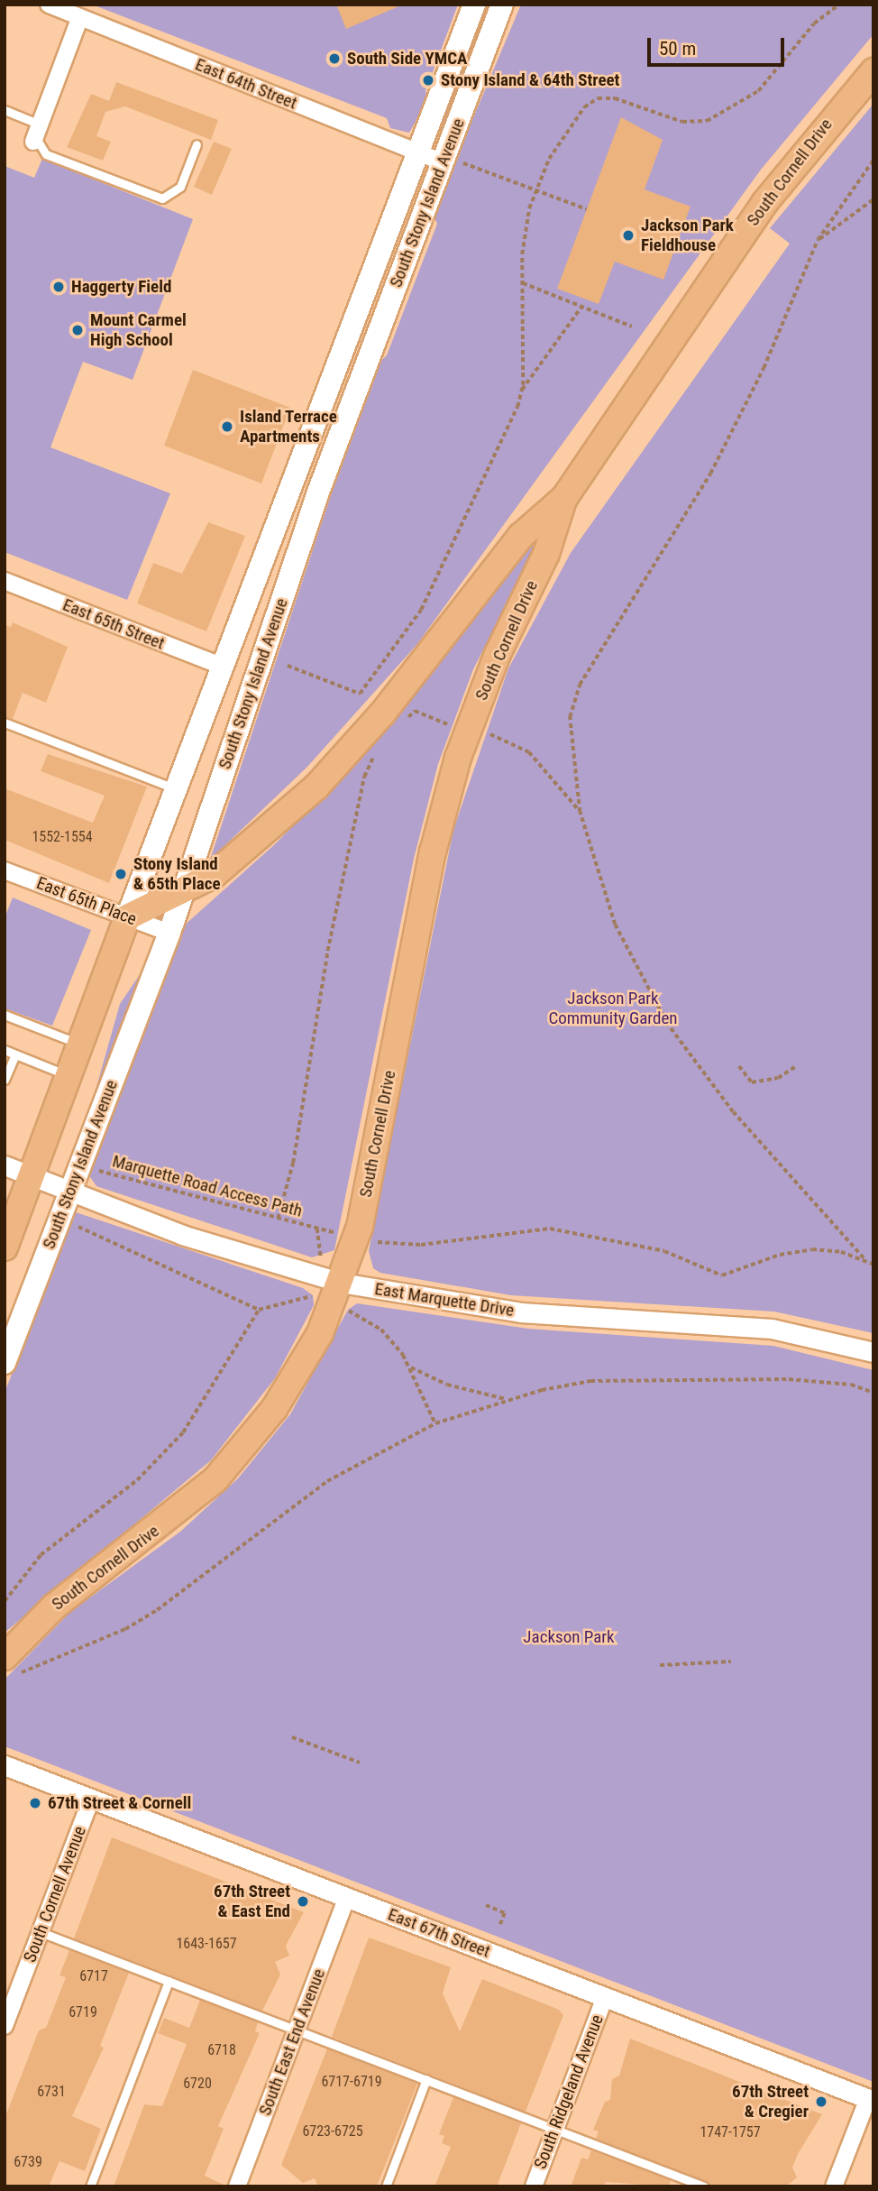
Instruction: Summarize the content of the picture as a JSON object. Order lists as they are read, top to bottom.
{
  "streets": {
    "highway": ["South Cornell Drive", "South Stony Island Avenue"],
    "street": [
      "East 64th Street",
      "East 65th Street",
      "East 65th Place",
      "East Marquette Drive",
      "South Cornell Avenue",
      "East 67th Street",
      "South East End Avenue",
      "South Ridgeland Avenue"
    ],
    "path": ["Marquette Road Access Path"]
  },
  "crossings": [
    ["East 64th Street", "South Stony Island Avenue"],
    ["South Cornell Drive", "South Stony Island Avenue"],
    ["South Cornell Drive", "East 65th Place"],
    ["South Cornell Drive", "East Marquette Drive"],
    ["South Stony Island Avenue", "East 65th Street"],
    ["South Stony Island Avenue", "East 65th Place"],
    ["South Stony Island Avenue", "East Marquette Drive"],
    ["South Cornell Avenue", "East 67th Street"],
    ["East 67th Street", "South East End Avenue"],
    ["East 67th Street", "South Ridgeland Avenue"]
  ],
  "parks": ["Jackson Park Community Garden", "Jackson Park"],
  "places": [
    "South Side YMCA",
    "Stony Island & 64th Street",
    "Jackson Park Fieldhouse",
    "Haggerty Field",
    "Mount Carmel High School",
    "Island Terrace Apartments",
    "Stony Island & 65th Place",
    "67th Street & Cornell",
    "67th Street & East End",
    "67th Street & Cregier"
  ],
  "house_numbers": [
    "1552-1554",
    "1643-1657",
    "6717",
    "6719",
    "6718",
    "6717-6719",
    "6720",
    "6731",
    "6723-6725",
    "1747-1757",
    "6739"
  ],
  "scale_bar": "50 m"
}
